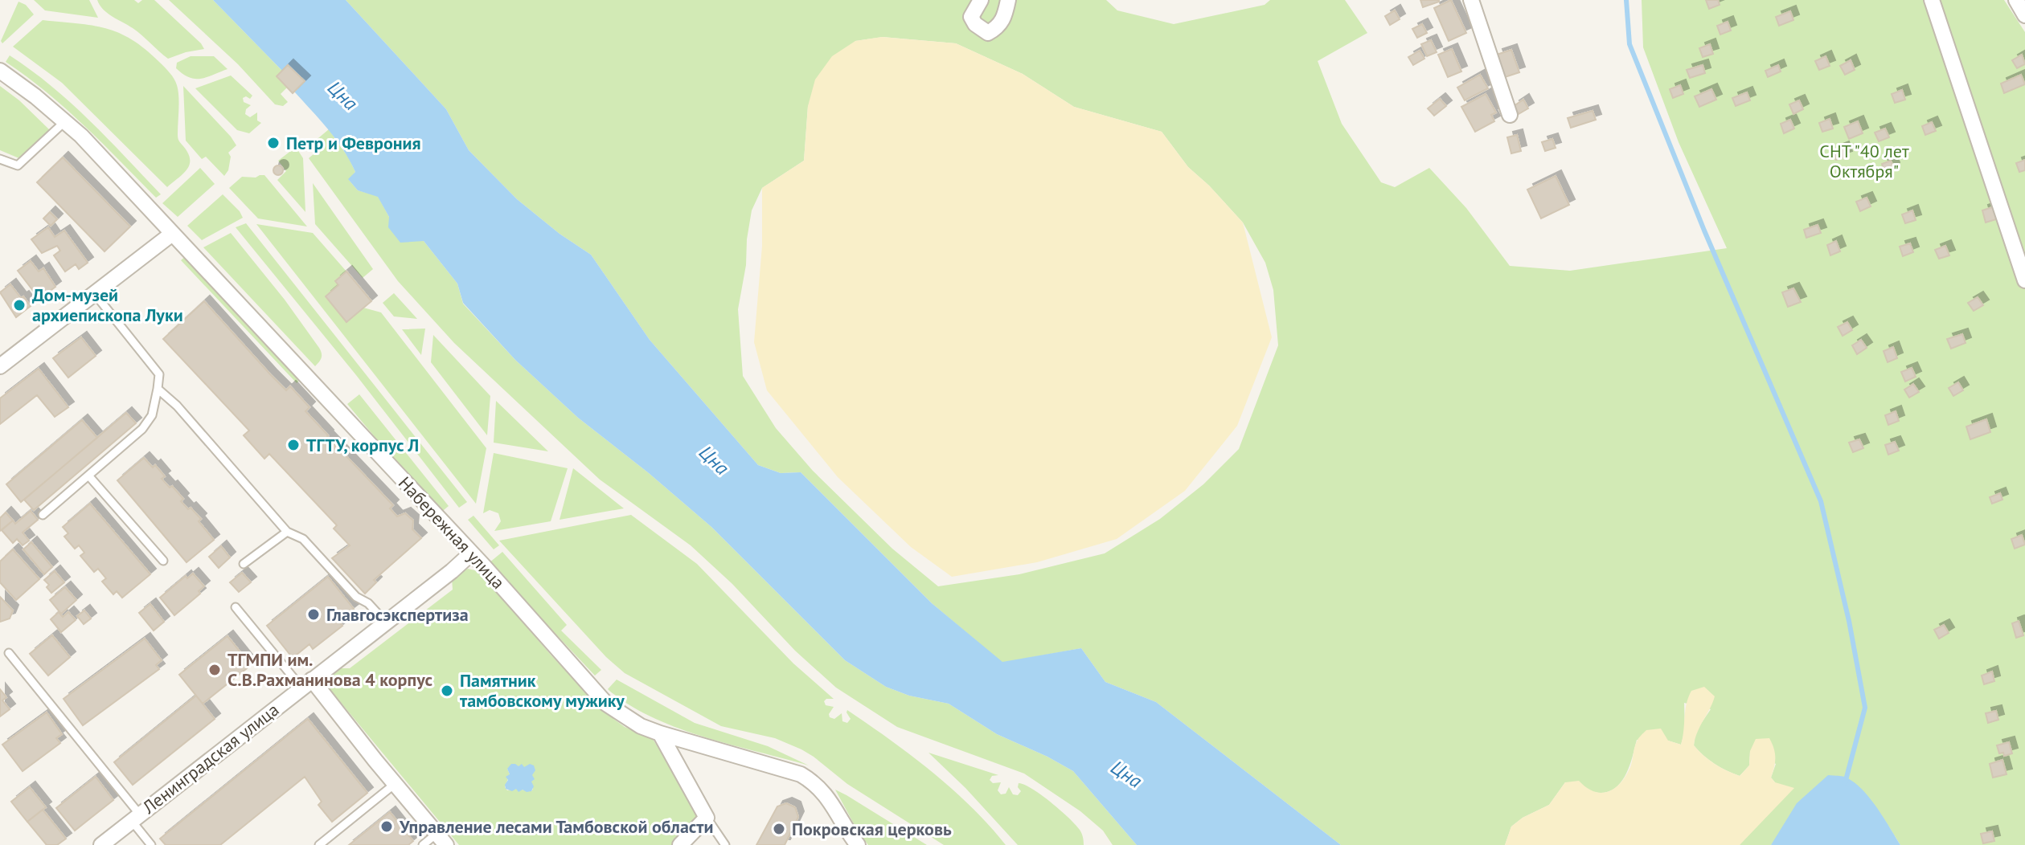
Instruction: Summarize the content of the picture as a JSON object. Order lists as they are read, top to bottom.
{
  "streets": {
    "street": ["Набережная улица", "Ленинградская улица"]
  },
  "crossings": [
    ["Набережная улица", "Ленинградская улица"]
  ],
  "water": ["Цна"],
  "parks": ["СНТ \"40 лет Октября\""],
  "places": [
    "Петр и Феврония",
    "Дом-музей архиепископа Луки",
    "ТГТУ, корпус Л",
    "Главгосэкспертиза",
    "ТГМПИ им. С.В.Рахманинова 4 корпус",
    "Памятник тамбовскому мужику",
    "Управление лесами Тамбовской области",
    "Покровская церковь"
  ]
}
